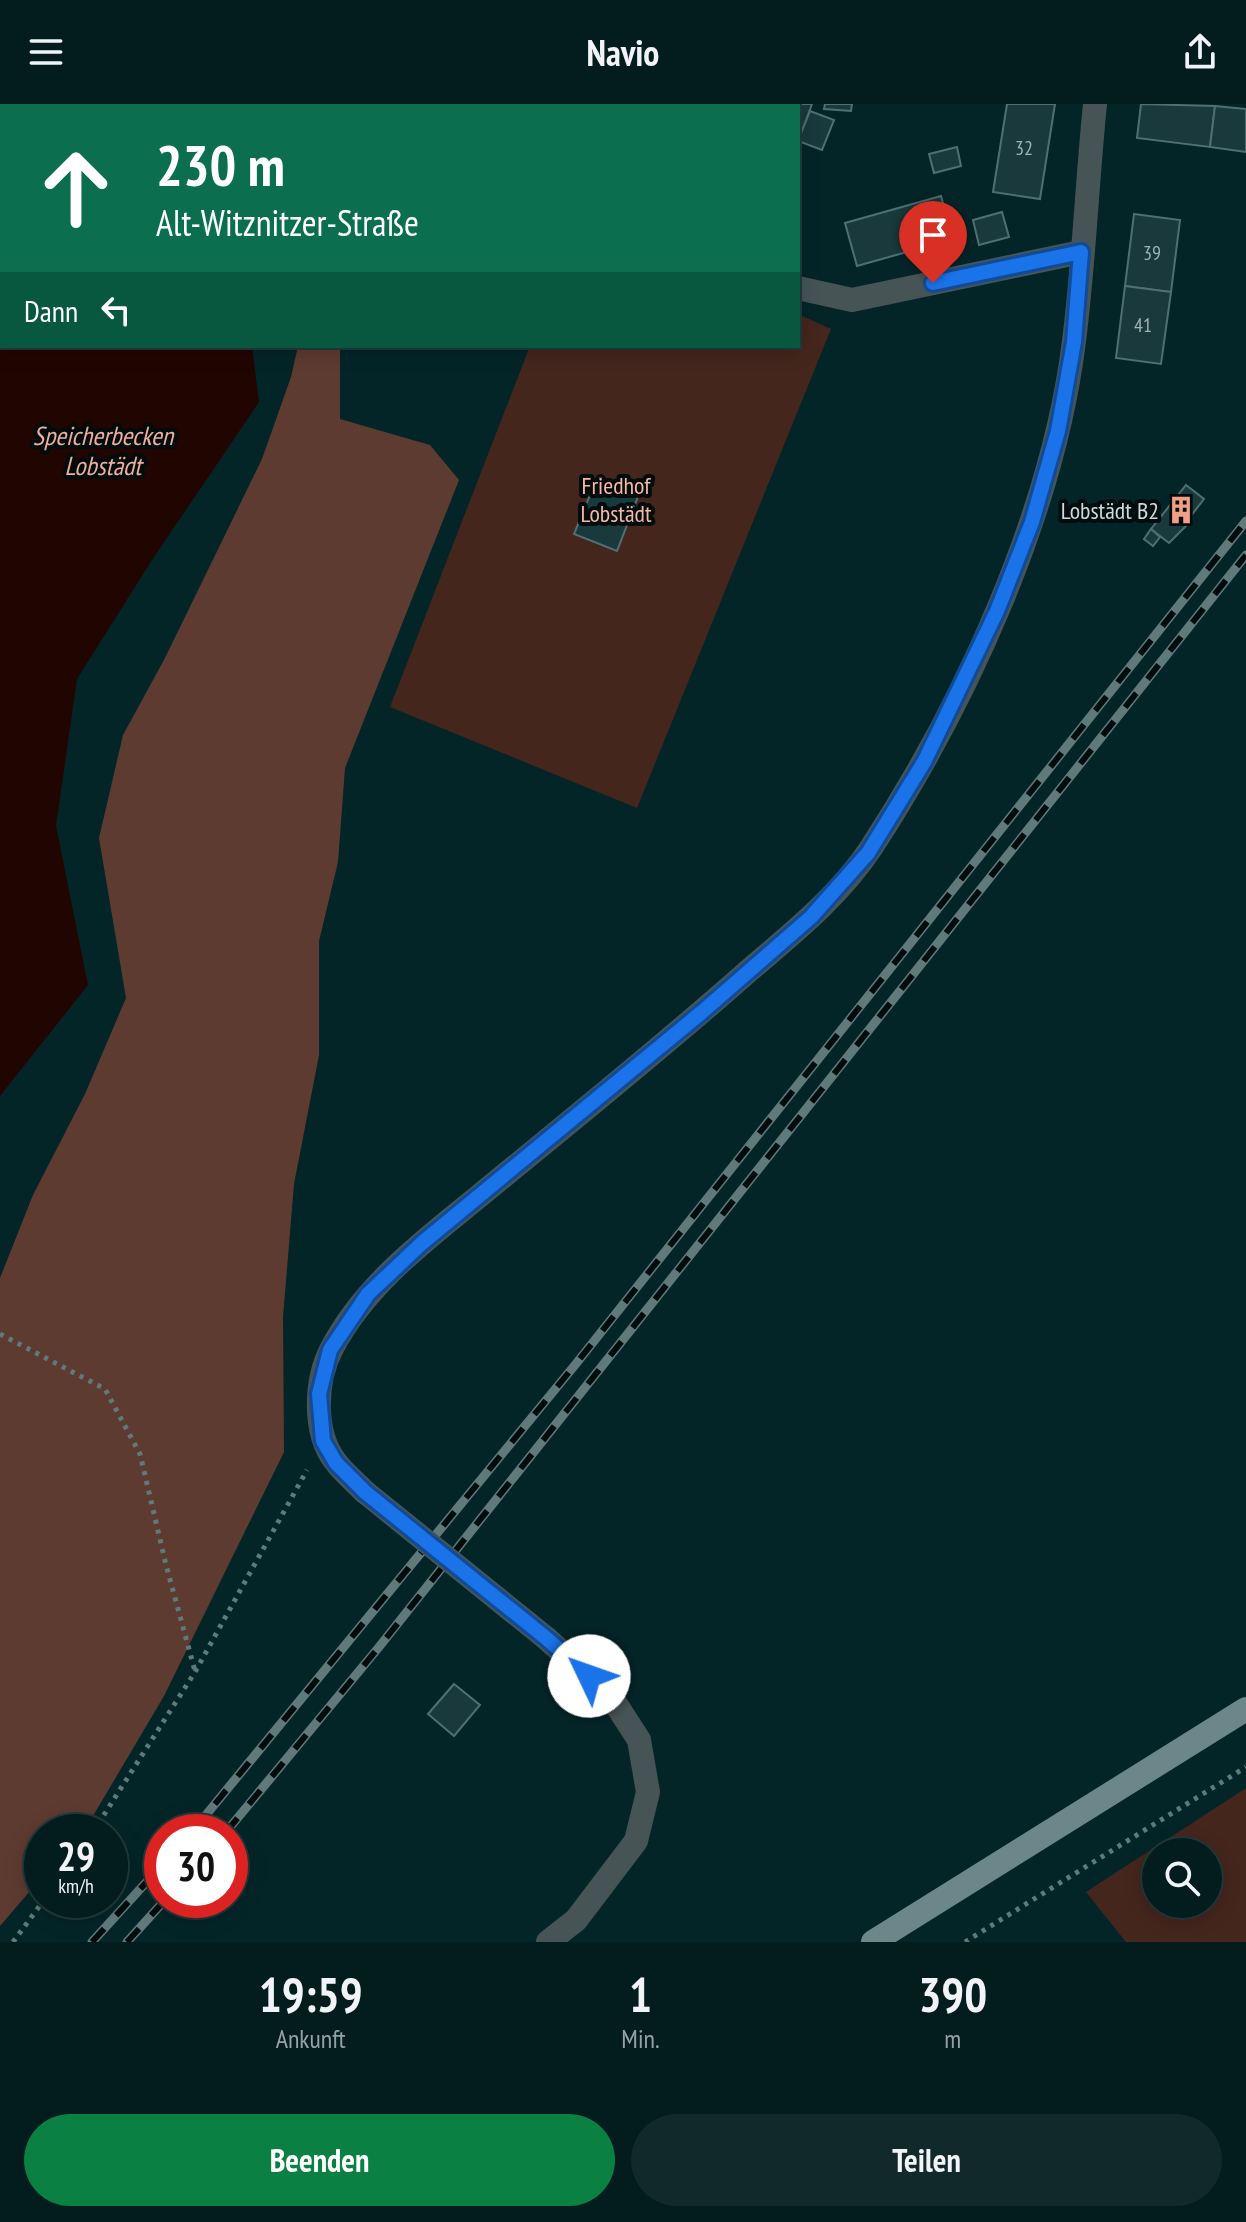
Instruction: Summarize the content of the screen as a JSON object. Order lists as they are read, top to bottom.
{
  "water": ["Speicherbecken Lobstädt"],
  "parks": ["Friedhof Lobstädt"],
  "places": {
    "building": ["Lobstädt B2"]
  },
  "house_numbers": ["32", "39", "41"],
  "page": {
    "header": "Navio",
    "turn": ["230 m", "Alt-Witznitzer-Straße"],
    "then": "Dann",
    "speed": "29 km/h",
    "limit": "30",
    "eta": [
      "19:59",
      "Ankunft",
      "1",
      "Min.",
      "390",
      "m"
    ],
    "buttons": ["Beenden", "Teilen"]
  }
}
